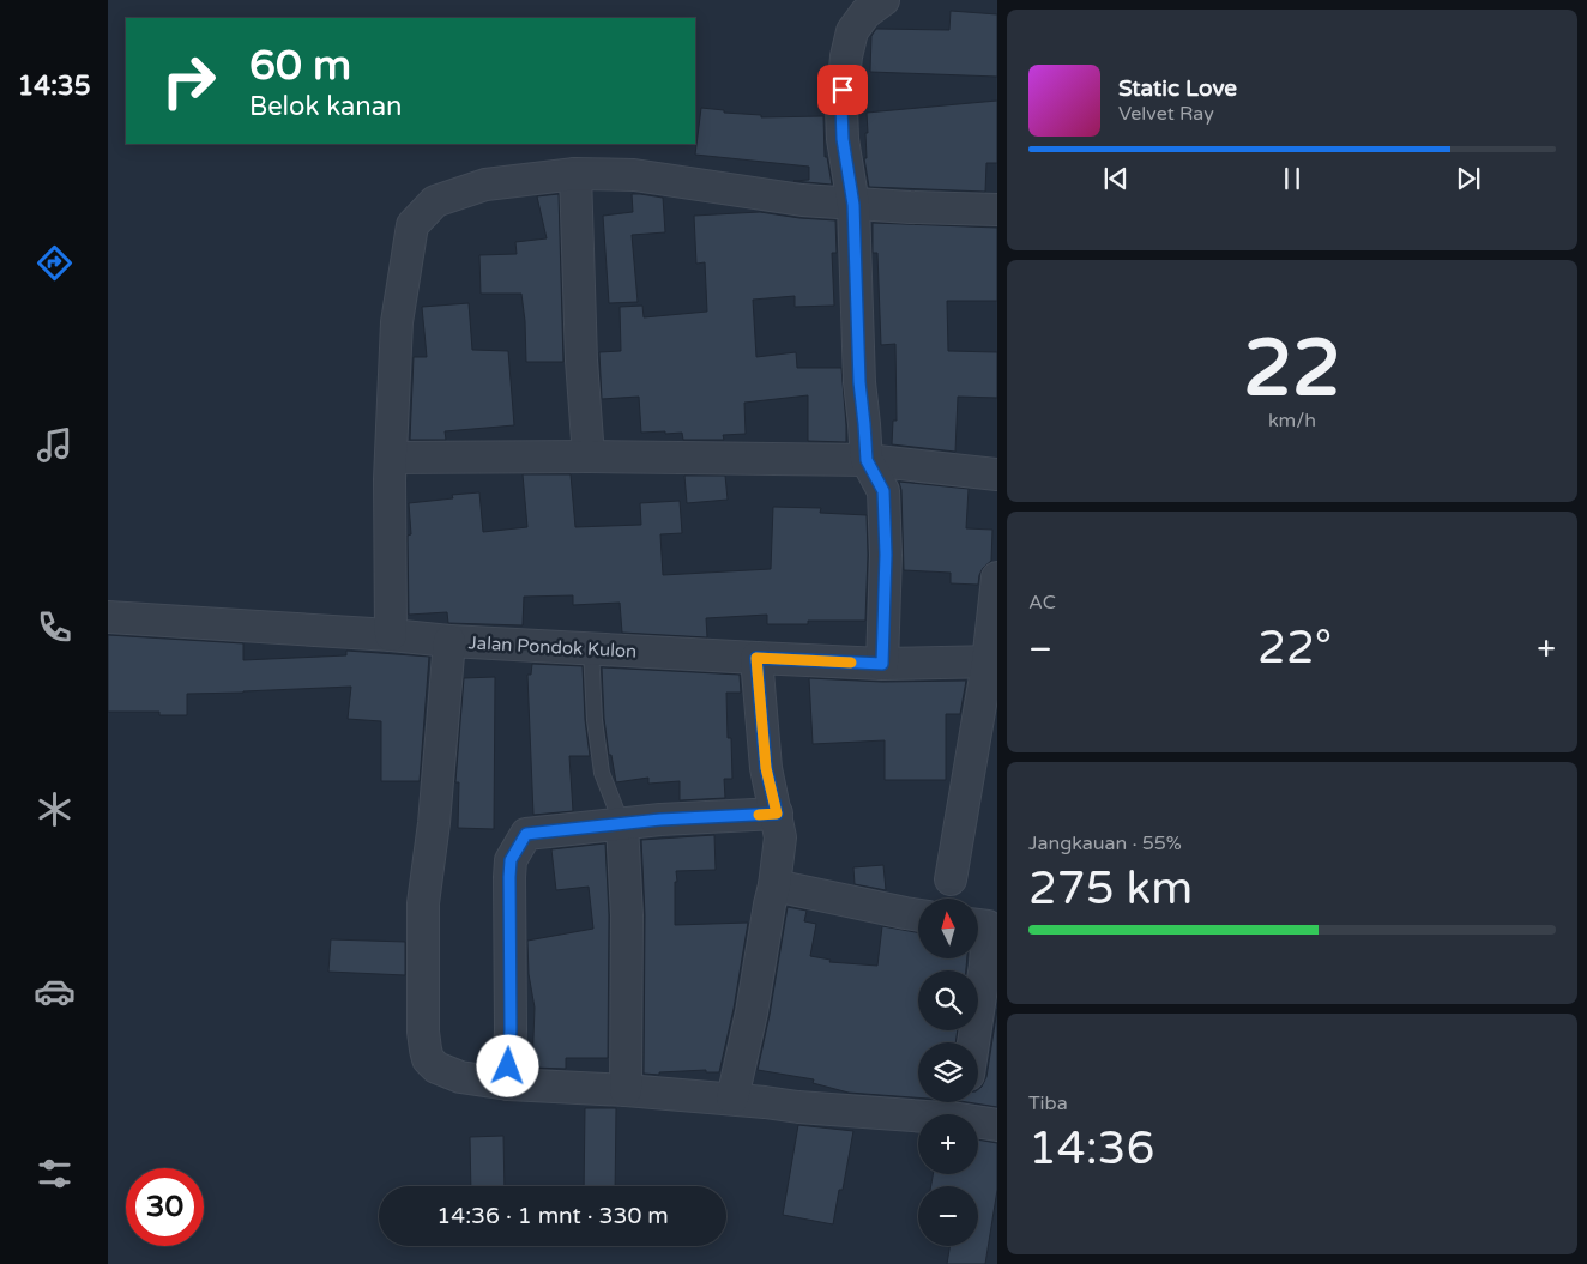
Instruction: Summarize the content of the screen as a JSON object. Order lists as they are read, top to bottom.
{
  "streets": {
    "street": ["Jalan Pondok Kulon"]
  },
  "north": "top",
  "page": {
    "tabs": "14:35",
    "turn": ["60 m", "Belok kanan"],
    "song": ["Static Love", "Velvet Ray"],
    "tile": [
      ["22", "km/h"],
      "AC",
      ["Jangkauan · 55%", "275 km"],
      ["Tiba", "14:36"]
    ],
    "heat": ["−", "22°", "+"],
    "map_buttons": ["+", "−"],
    "limit": "30",
    "trip": "14:36 · 1 mnt · 330 m"
  }
}
